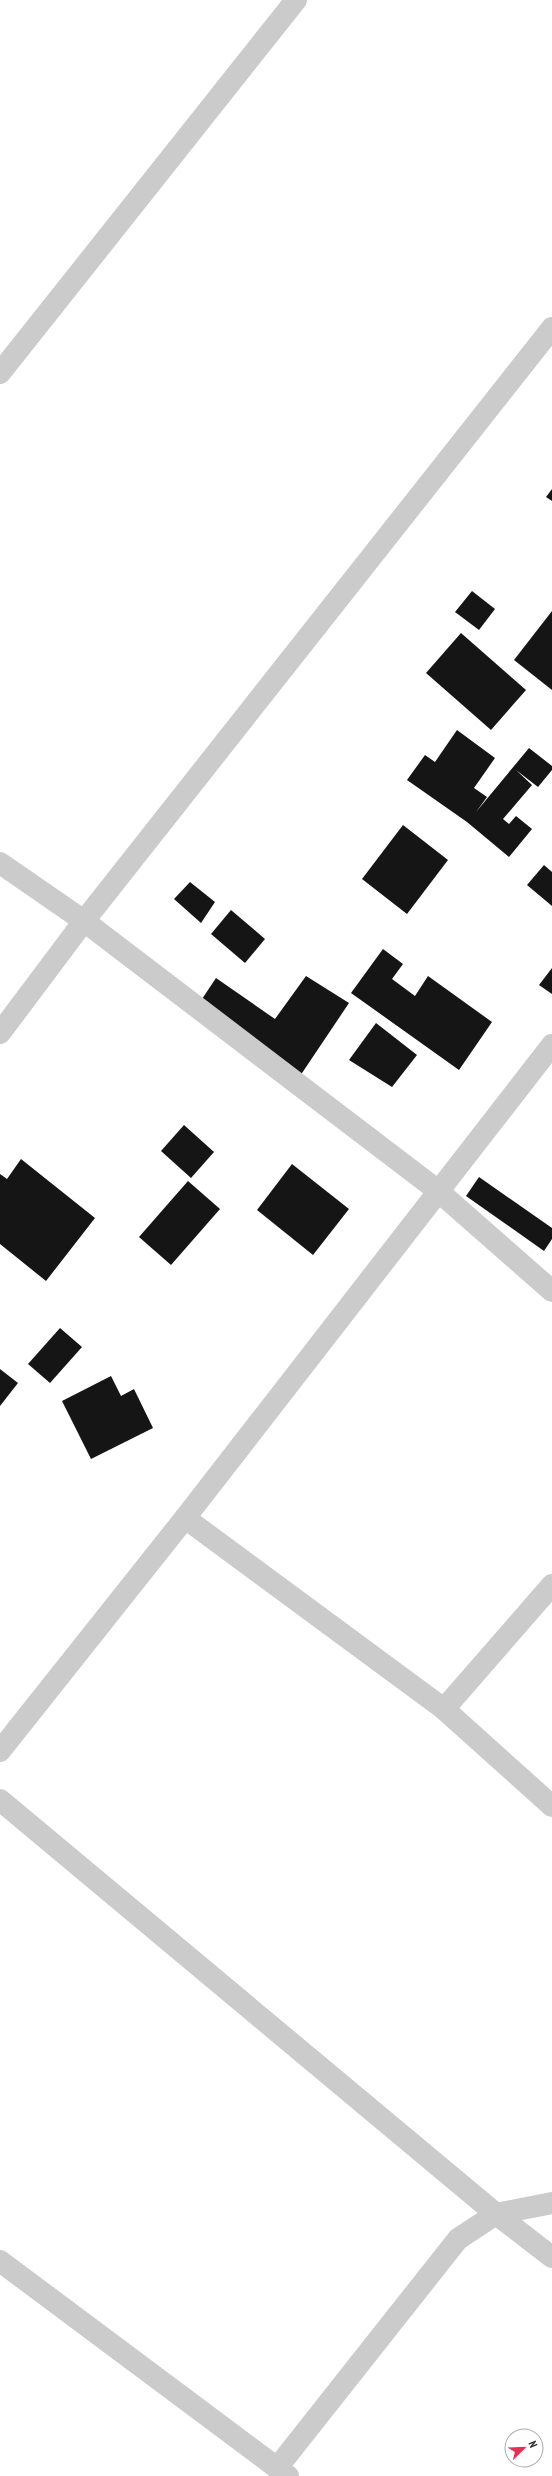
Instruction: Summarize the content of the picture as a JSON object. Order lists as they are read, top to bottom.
{
  "north": "top right"
}
